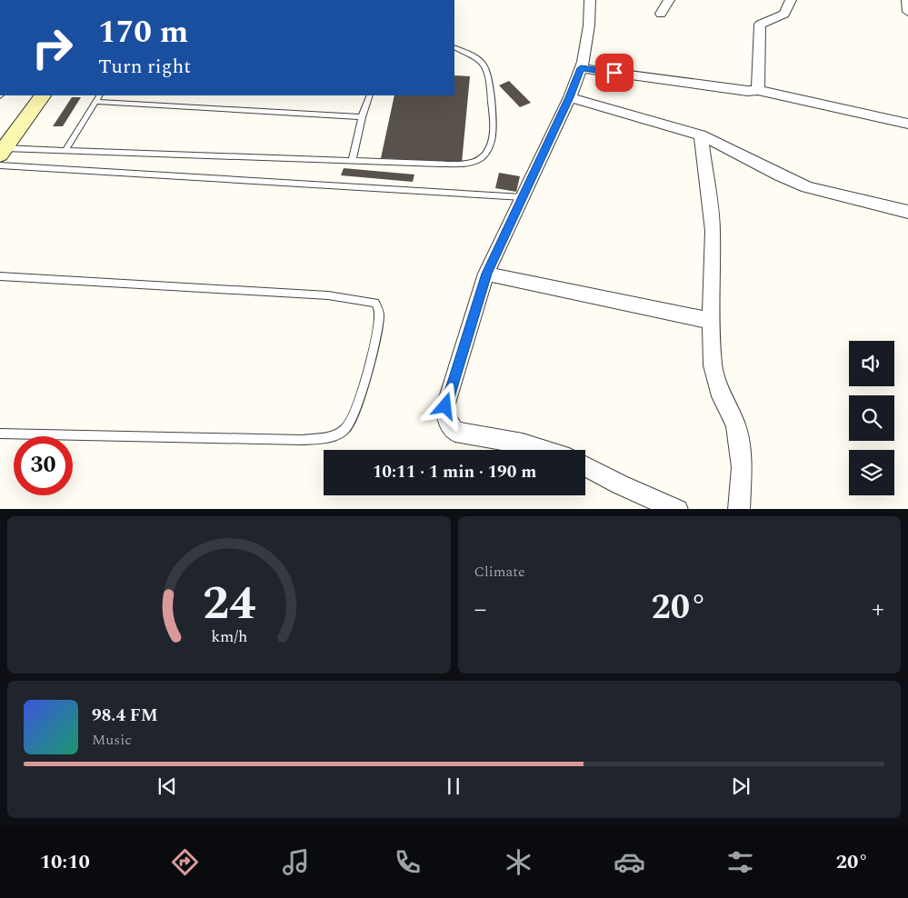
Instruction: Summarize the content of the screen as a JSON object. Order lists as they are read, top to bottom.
{
  "page": {
    "turn": ["170 m", "Turn right"],
    "limit": "30",
    "trip": "10:11 · 1 min · 190 m",
    "tile": "Climate",
    "heat": ["−", "20°", "+"],
    "song": ["98.4 FM", "Music"],
    "tabs": ["10:10", "20°"],
    "gauge": ["24", "km/h"]
  }
}
